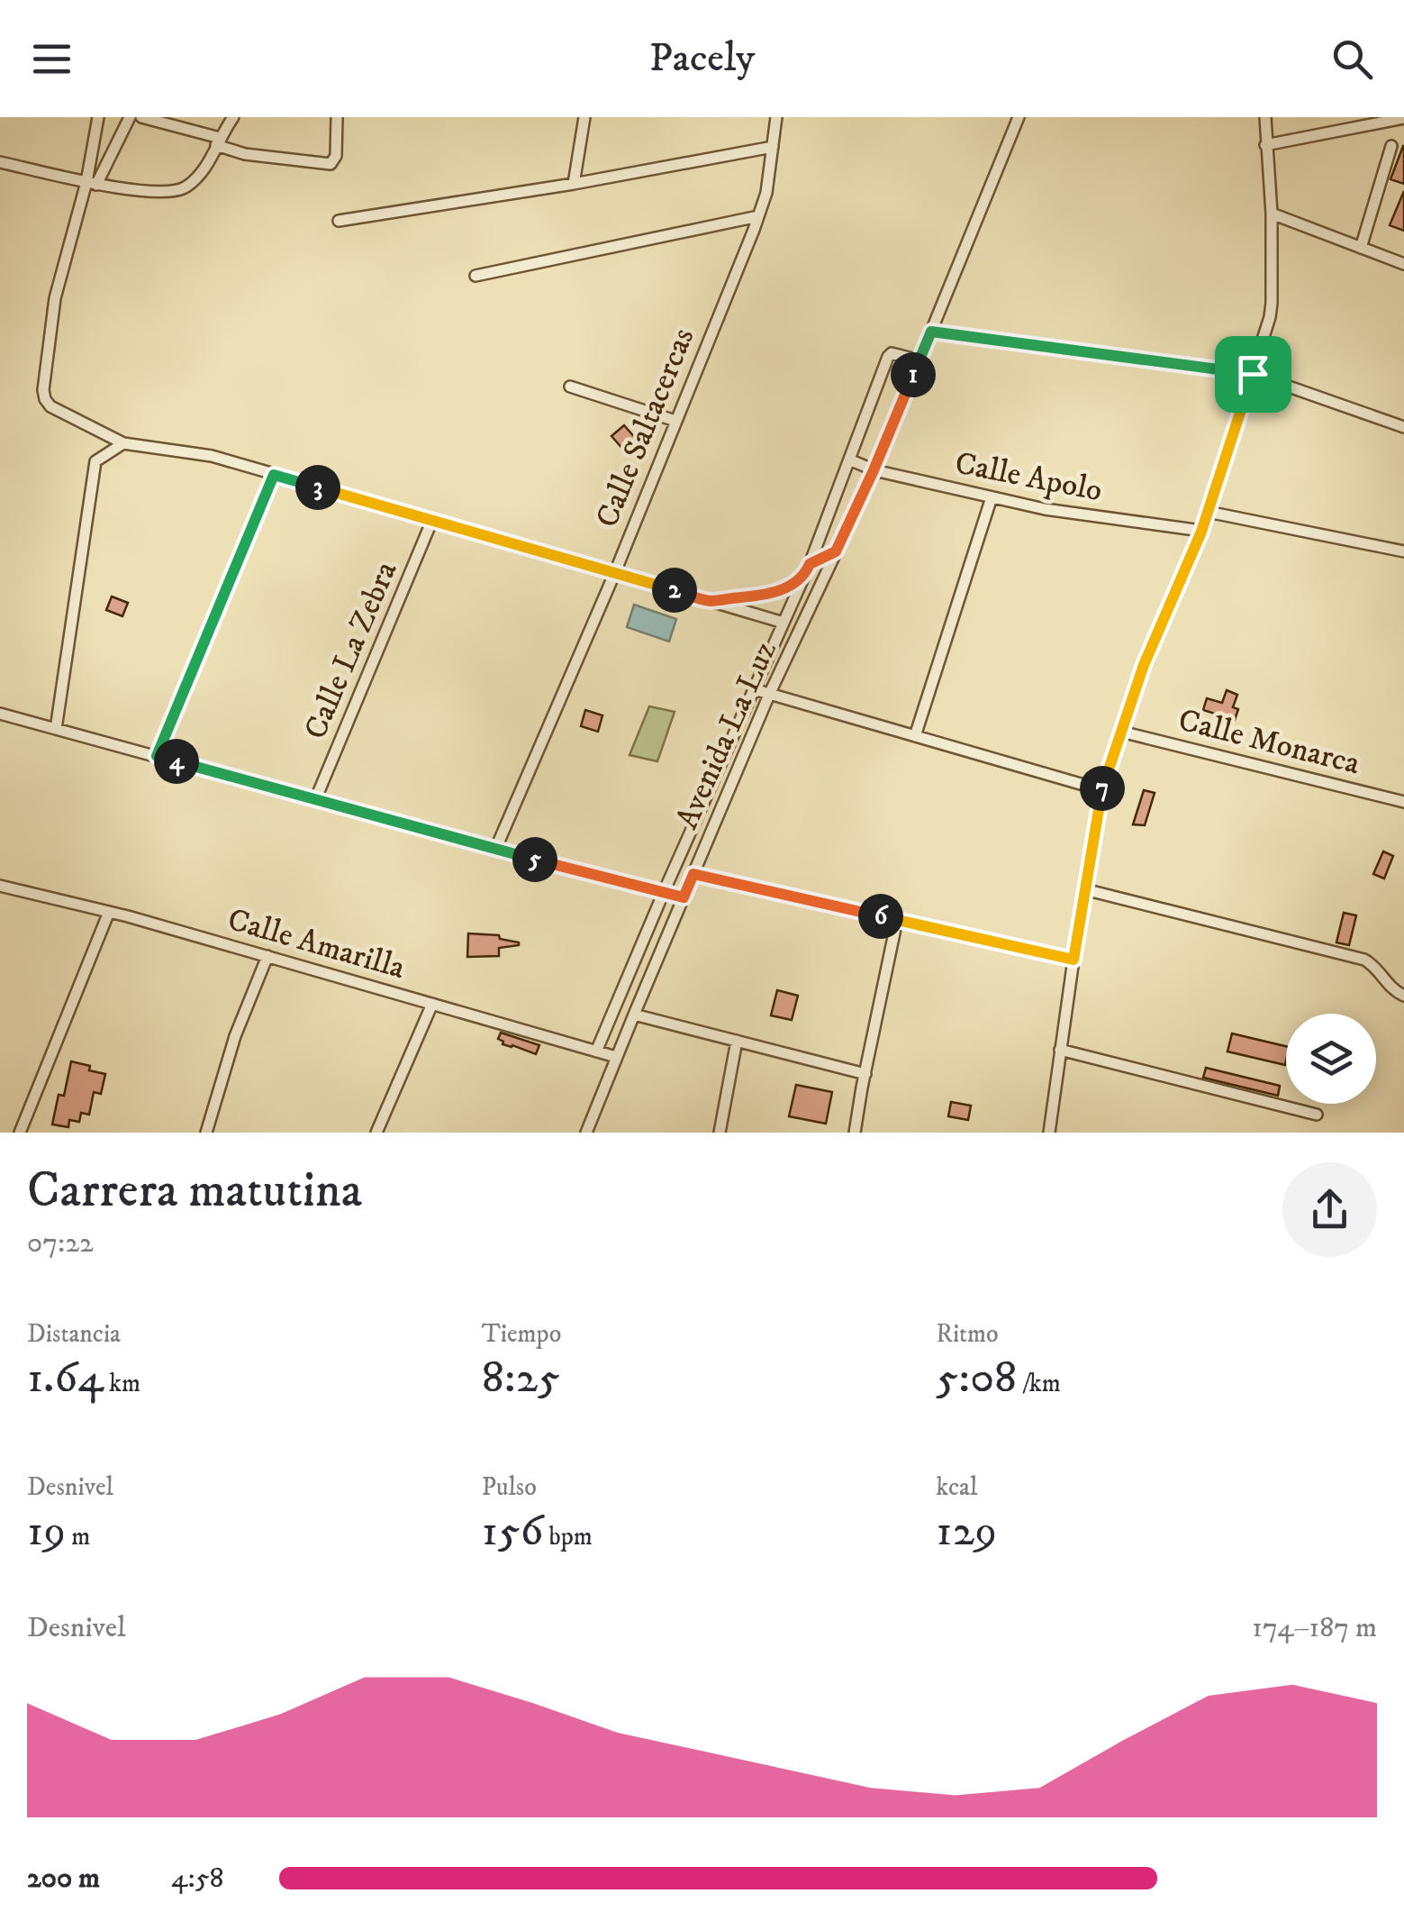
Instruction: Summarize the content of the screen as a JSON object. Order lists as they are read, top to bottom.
{
  "streets": {
    "street": [
      "Calle Saltacercas",
      "Calle Apolo",
      "Calle La Zebra",
      "Avenida La Luz",
      "Calle Monarca",
      "Calle Amarilla"
    ]
  },
  "crossings": [
    ["Calle Apolo", "Avenida La Luz"],
    ["Avenida La Luz", "Calle Amarilla"]
  ],
  "page": {
    "header": "Pacely",
    "pins": [
      "1",
      "3",
      "2",
      "4",
      "7",
      "5",
      "6"
    ],
    "heading": ["Carrera matutina", "07:22"],
    "stats": [
      ["Distancia", "1.64 km"],
      ["Tiempo", "8:25"],
      ["Ritmo", "5:08 /km"],
      ["Desnivel", "19 m"],
      ["Pulso", "156 bpm"],
      ["kcal", "129"]
    ],
    "chart": ["Desnivel", "174–187 m"],
    "list": [
      {
        "name": "200 m",
        "note": "4:58"
      }
    ]
  }
}
